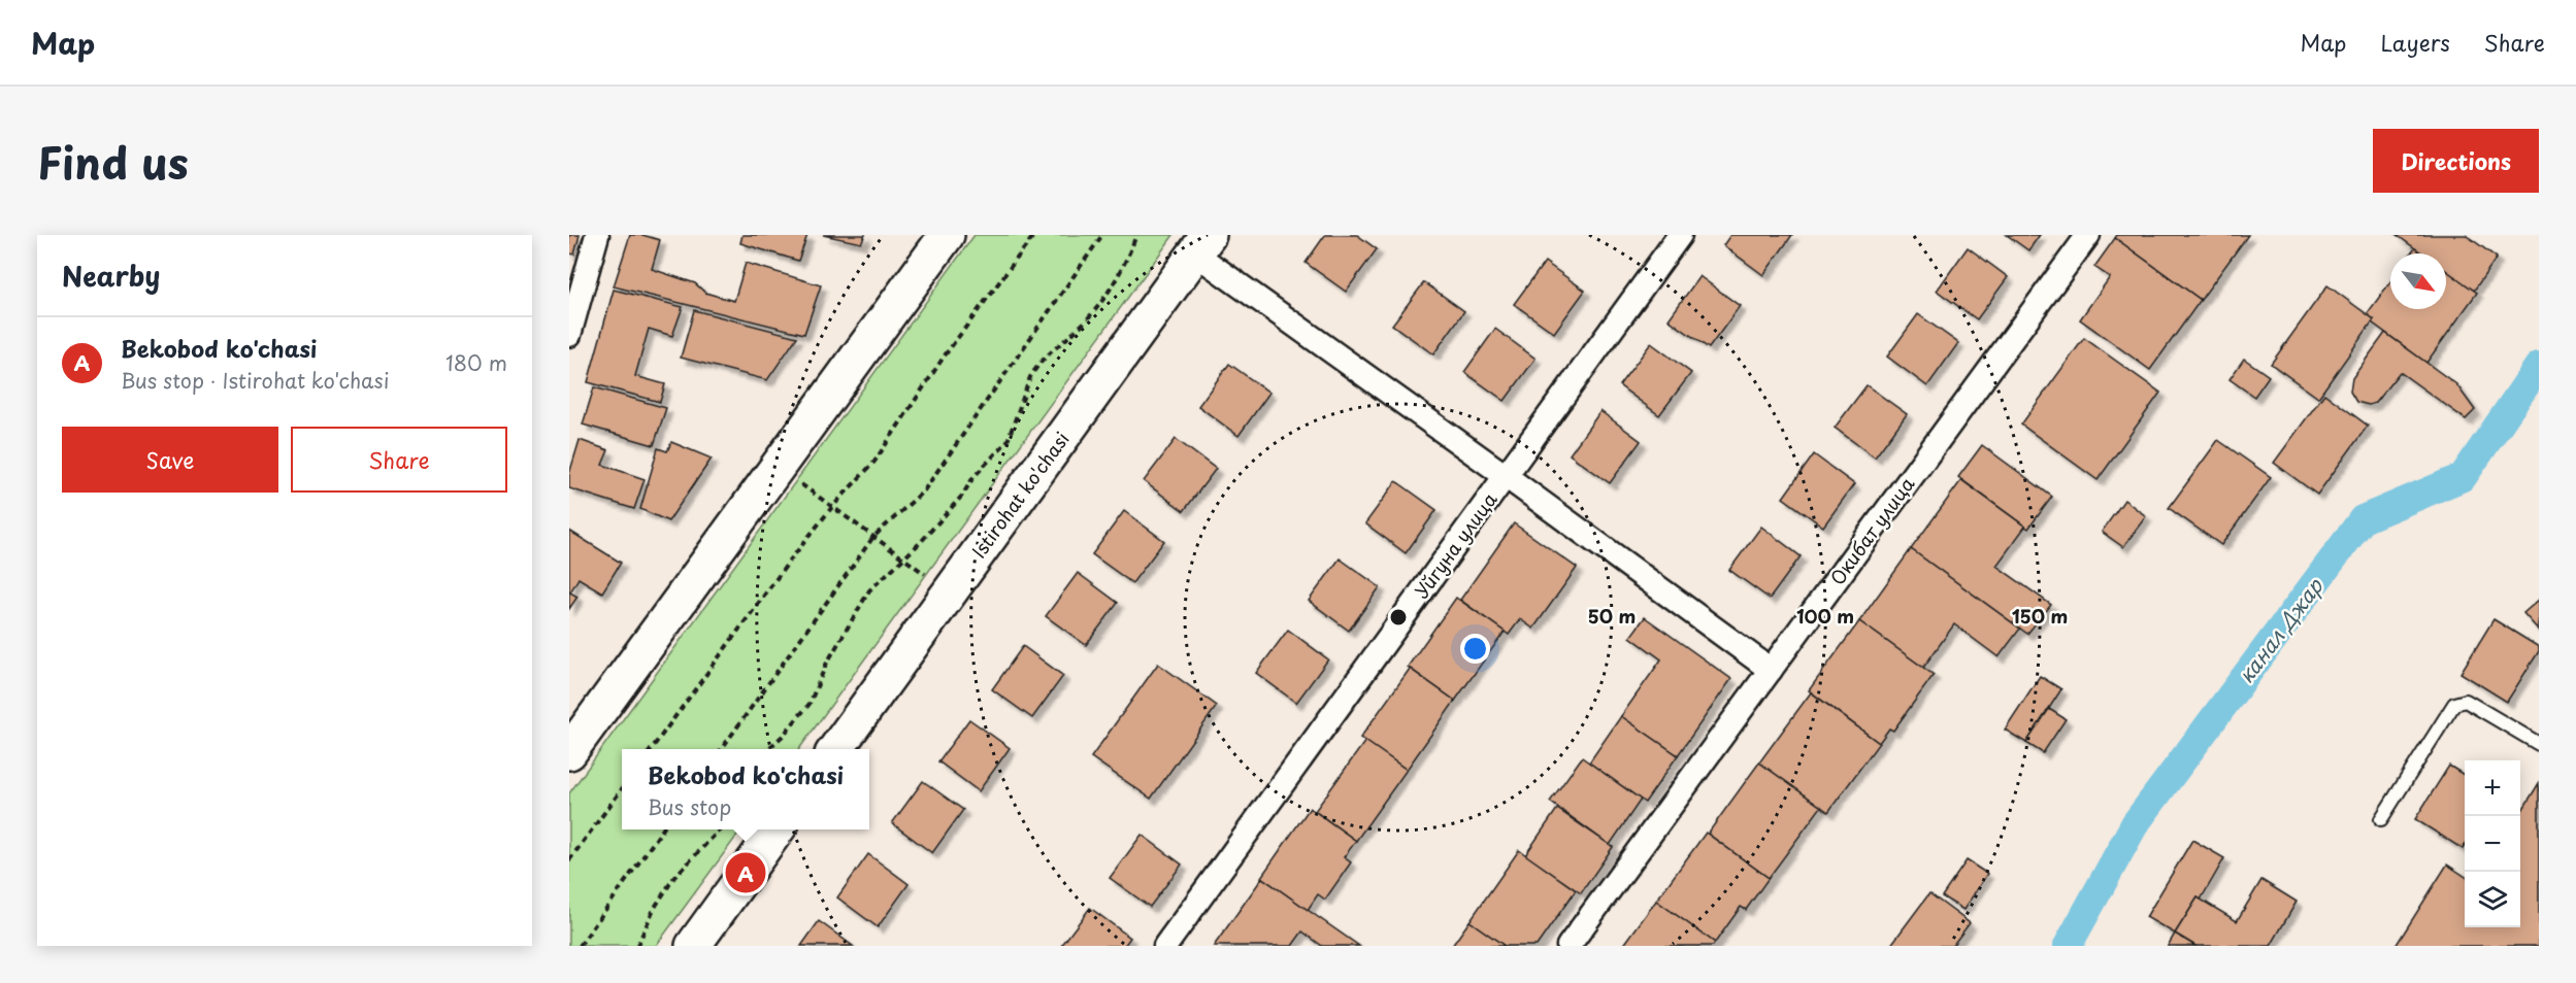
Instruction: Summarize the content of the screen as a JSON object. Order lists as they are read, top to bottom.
{
  "streets": {
    "main road": ["Istirohat ko'chasi"],
    "street": ["Окибат улица", "Уйгуна улица"]
  },
  "water": ["канал Джар"],
  "north": "bottom right",
  "page": {
    "header": "Map",
    "nav": ["Map", "Layers", "Share"],
    "title": "Find us",
    "buttons": [
      "Directions",
      ["Save", "Share"]
    ],
    "heading": "Nearby",
    "list": [
      {
        "mark": "A",
        "name": "Bekobod ko'chasi",
        "note": "Bus stop · Istirohat ko'chasi",
        "value": "180 m"
      }
    ],
    "popup": ["Bekobod ko'chasi", "Bus stop"],
    "map_buttons": ["+", "−"],
    "pins": "A"
  },
  "rings": ["50 m", "100 m", "150 m"]
}
